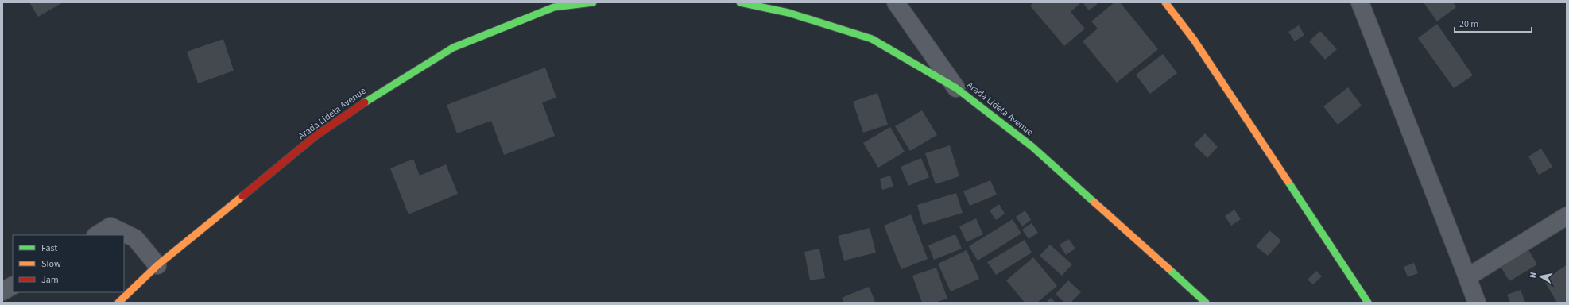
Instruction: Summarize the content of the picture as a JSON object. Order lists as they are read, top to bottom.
{
  "streets": {
    "main road": ["Arada Lideta Avenue"]
  },
  "legend": ["Fast", "Slow", "Jam"],
  "scale_bar": "20 m",
  "north": "left"
}
